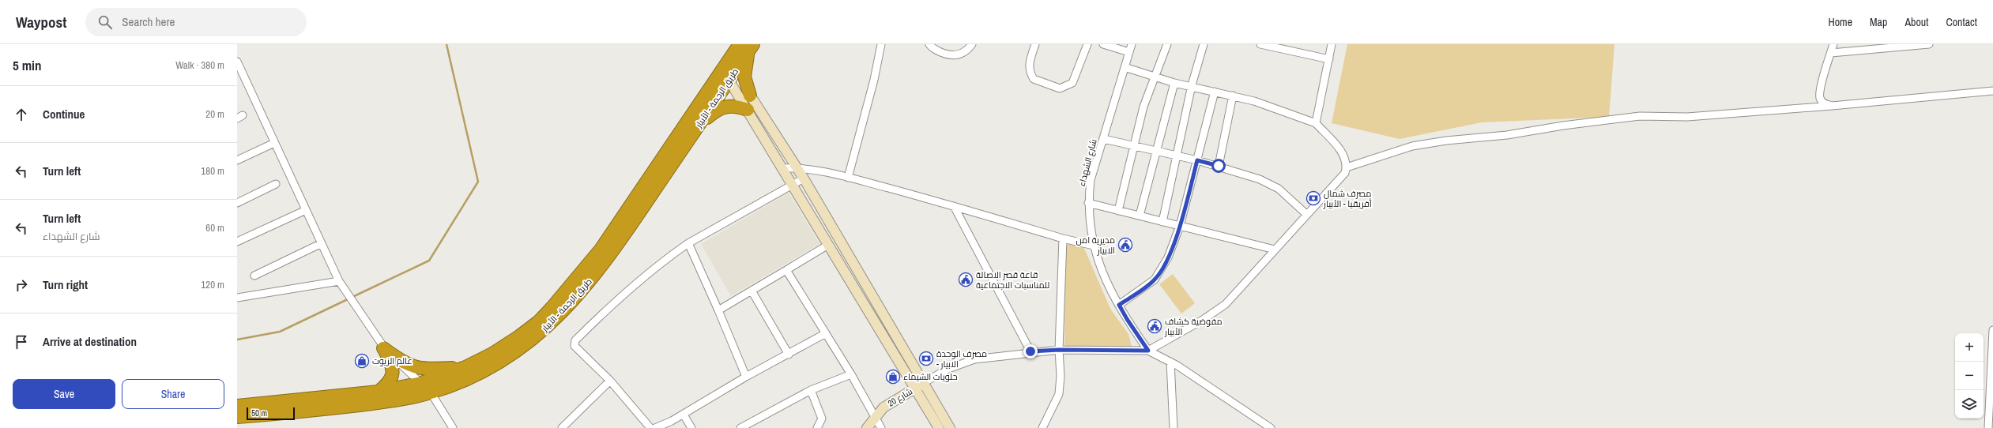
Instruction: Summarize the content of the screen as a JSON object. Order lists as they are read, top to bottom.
{
  "streets": {
    "highway": ["طريق الرجمة - الأبيار"],
    "street": ["شارع الشهداء", "شارع 20"]
  },
  "places": {
    "bank": ["مصرف شمال أفريقيا - الأبيار", "مصرف الوحدة - الابيار"],
    "public building": ["مديرية امن الابيار", "قاعة قصر الاصالة للمناسبات الاجتماعية", "مفوضية كشاف الأبيار"],
    "shop": ["عالم الزيوت", "حلويات الشيماء"]
  },
  "scale_bar": "50 m",
  "page": {
    "header": "Waypost",
    "search": "Search here",
    "nav": [
      "Home",
      "Map",
      "About",
      "Contact"
    ],
    "heading": ["5 min", "Walk · 380 m"],
    "list": [
      ["Continue", "20 m"],
      ["Turn left", "180 m"],
      ["Turn left", "شارع الشهداء", "60 m"],
      ["Turn right", "120 m"],
      "Arrive at destination"
    ],
    "map_buttons": ["+", "−"],
    "buttons": ["Save", "Share"],
    "scale": "50 m"
  }
}
